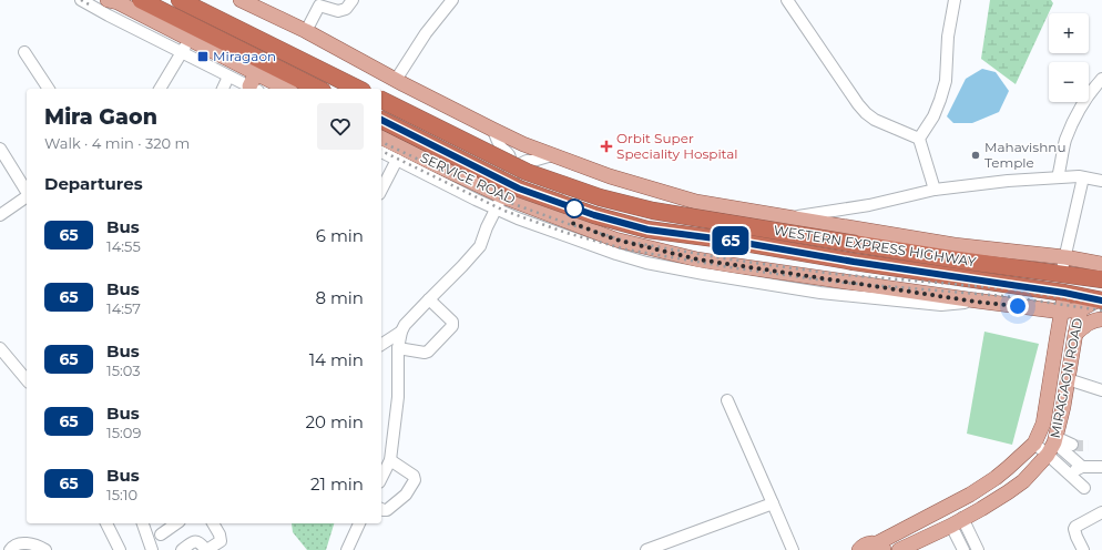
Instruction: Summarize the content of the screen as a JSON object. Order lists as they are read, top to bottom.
{
  "streets": {
    "highway": ["WESTERN EXPRESS HIGHWAY"],
    "main road": ["SERVICE ROAD", "MIRAGAON ROAD"]
  },
  "crossings": [
    ["SERVICE ROAD", "MIRAGAON ROAD"],
    ["WESTERN EXPRESS HIGHWAY", "MIRAGAON ROAD"]
  ],
  "places": {
    "transit": ["Miragaon"],
    "health": ["Orbit Super Speciality Hospital"],
    "other": ["Mahavishnu Temple"]
  },
  "lines": ["bus line 65"],
  "page": {
    "on_map": "65",
    "map_buttons": ["+", "−"],
    "heading": [
      ["Mira Gaon", "Walk · 4 min · 320 m"],
      "Departures"
    ],
    "list": [
      {
        "mark": "65",
        "name": "Bus",
        "note": "14:55",
        "value": "6 min"
      },
      {
        "mark": "65",
        "name": "Bus",
        "note": "14:57",
        "value": "8 min"
      },
      {
        "mark": "65",
        "name": "Bus",
        "note": "15:03",
        "value": "14 min"
      },
      {
        "mark": "65",
        "name": "Bus",
        "note": "15:09",
        "value": "20 min"
      },
      {
        "mark": "65",
        "name": "Bus",
        "note": "15:10",
        "value": "21 min"
      }
    ]
  }
}
